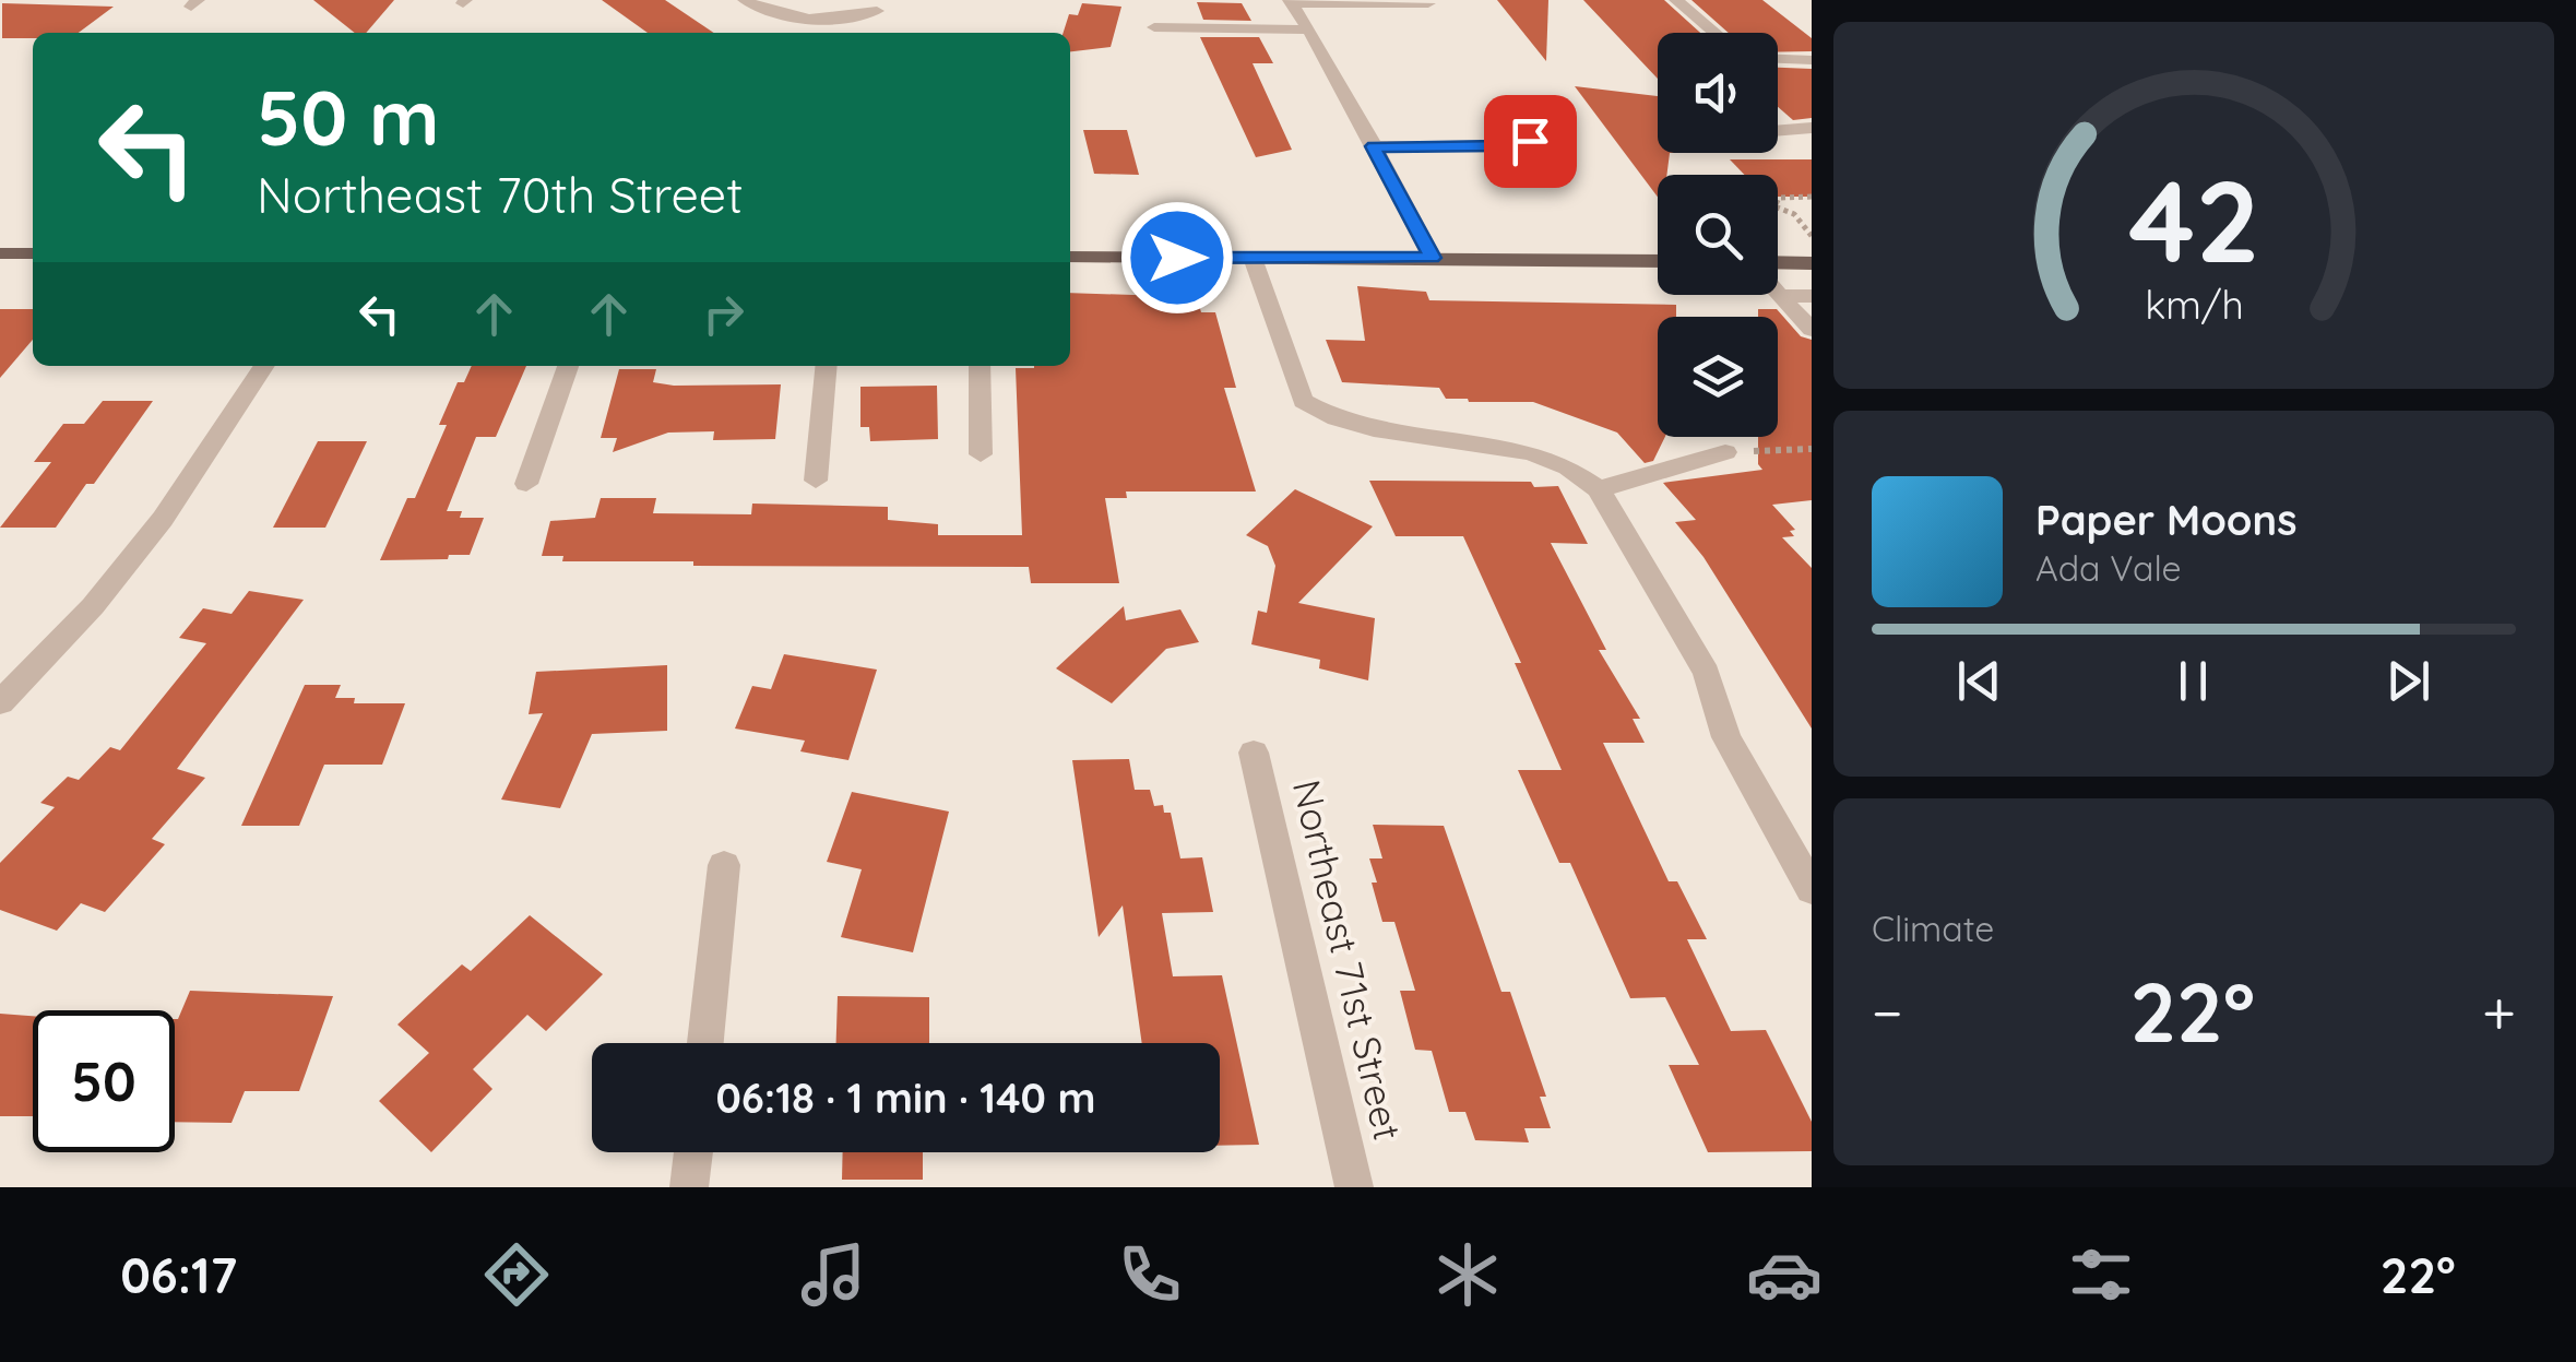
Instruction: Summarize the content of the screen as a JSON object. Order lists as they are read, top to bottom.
{
  "streets": {
    "street": ["Northeast 71st Street"]
  },
  "page": {
    "turn": ["50 m", "Northeast 70th Street"],
    "song": ["Paper Moons", "Ada Vale"],
    "tile": "Climate",
    "heat": ["−", "22°", "+"],
    "limit": "50",
    "trip": "06:18 · 1 min · 140 m",
    "tabs": ["06:17", "22°"],
    "gauge": ["42", "km/h"]
  }
}
